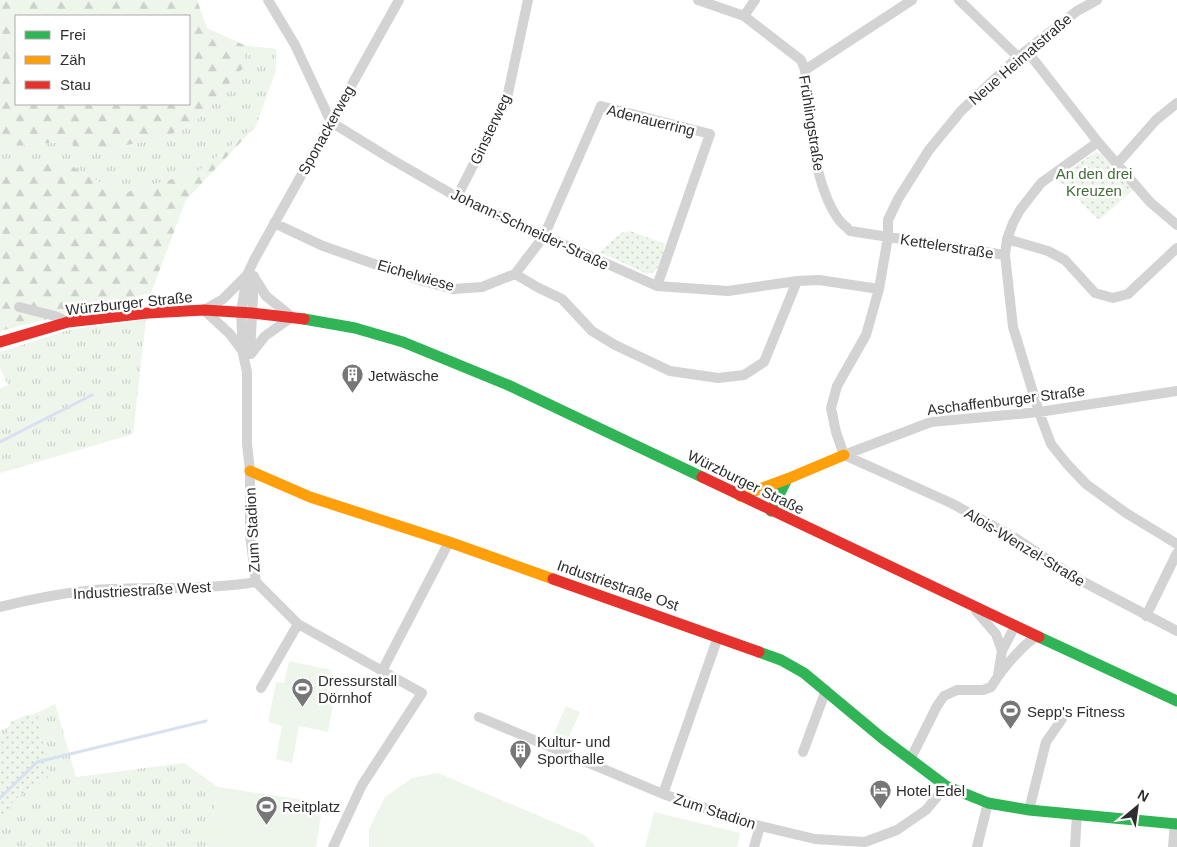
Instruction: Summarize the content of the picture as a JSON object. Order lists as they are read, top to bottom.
{
  "streets": {
    "main road": ["Würzburger Straße", "Aschaffenburger Straße", "Industriestraße Ost"],
    "street": [
      "Neue Heimatstraße",
      "Adenauerring",
      "Frühlingstraße",
      "Ginsterweg",
      "Sponackerweg",
      "Johann-Schneider-Straße",
      "Kettelerstraße",
      "Eichelwiese",
      "Zum Stadion",
      "Alois-Wenzel-Straße",
      "Industriestraße West"
    ]
  },
  "crossings": [
    ["Neue Heimatstraße", "Frühlingstraße"],
    ["Neue Heimatstraße", "Johann-Schneider-Straße"],
    ["Neue Heimatstraße", "Kettelerstraße"],
    ["Neue Heimatstraße", "Aschaffenburger Straße"],
    ["Neue Heimatstraße", "Alois-Wenzel-Straße"],
    ["Adenauerring", "Johann-Schneider-Straße"],
    ["Frühlingstraße", "Kettelerstraße"],
    ["Ginsterweg", "Johann-Schneider-Straße"],
    ["Sponackerweg", "Johann-Schneider-Straße"],
    ["Sponackerweg", "Eichelwiese"],
    ["Sponackerweg", "Würzburger Straße"],
    ["Sponackerweg", "Zum Stadion"],
    ["Würzburger Straße", "Aschaffenburger Straße"],
    ["Würzburger Straße", "Zum Stadion"],
    ["Aschaffenburger Straße", "Alois-Wenzel-Straße"],
    ["Zum Stadion", "Industriestraße Ost"],
    ["Zum Stadion", "Industriestraße West"]
  ],
  "parks": ["An den drei Kreuzen"],
  "places": {
    "building": ["Jetwäsche", "Kultur- und Sporthalle"],
    "sports": ["Dressurstall Dörnhof", "Sepp's Fitness", "Reitplatz"],
    "hotel": ["Hotel Edel"]
  },
  "legend": ["Frei", "Zäh", "Stau"],
  "north": "top right"
}
